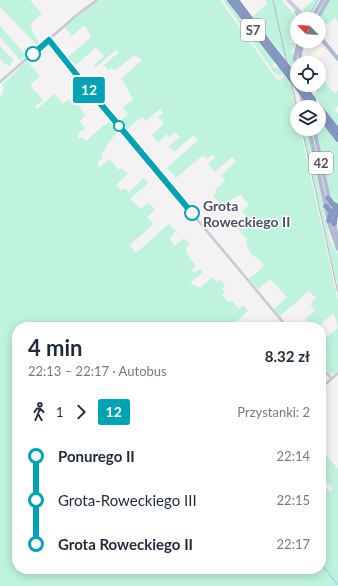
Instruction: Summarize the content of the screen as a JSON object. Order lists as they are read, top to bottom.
{
  "streets": {
    "highway": ["S7"],
    "main road": ["42"]
  },
  "places": ["Grota Roweckiego II"],
  "lines": ["bus line 12"],
  "north": "top left",
  "page": {
    "on_map": "12",
    "heading": ["4 min", "22:13 – 22:17 · Autobus", "8.32 zł"],
    "legs": ["1", "12", "Przystanki: 2"],
    "list": [
      {
        "name": "Ponurego II",
        "value": "22:14"
      },
      {
        "name": "Grota-Roweckiego III",
        "value": "22:15"
      },
      {
        "name": "Grota Roweckiego II",
        "value": "22:17"
      }
    ]
  }
}
